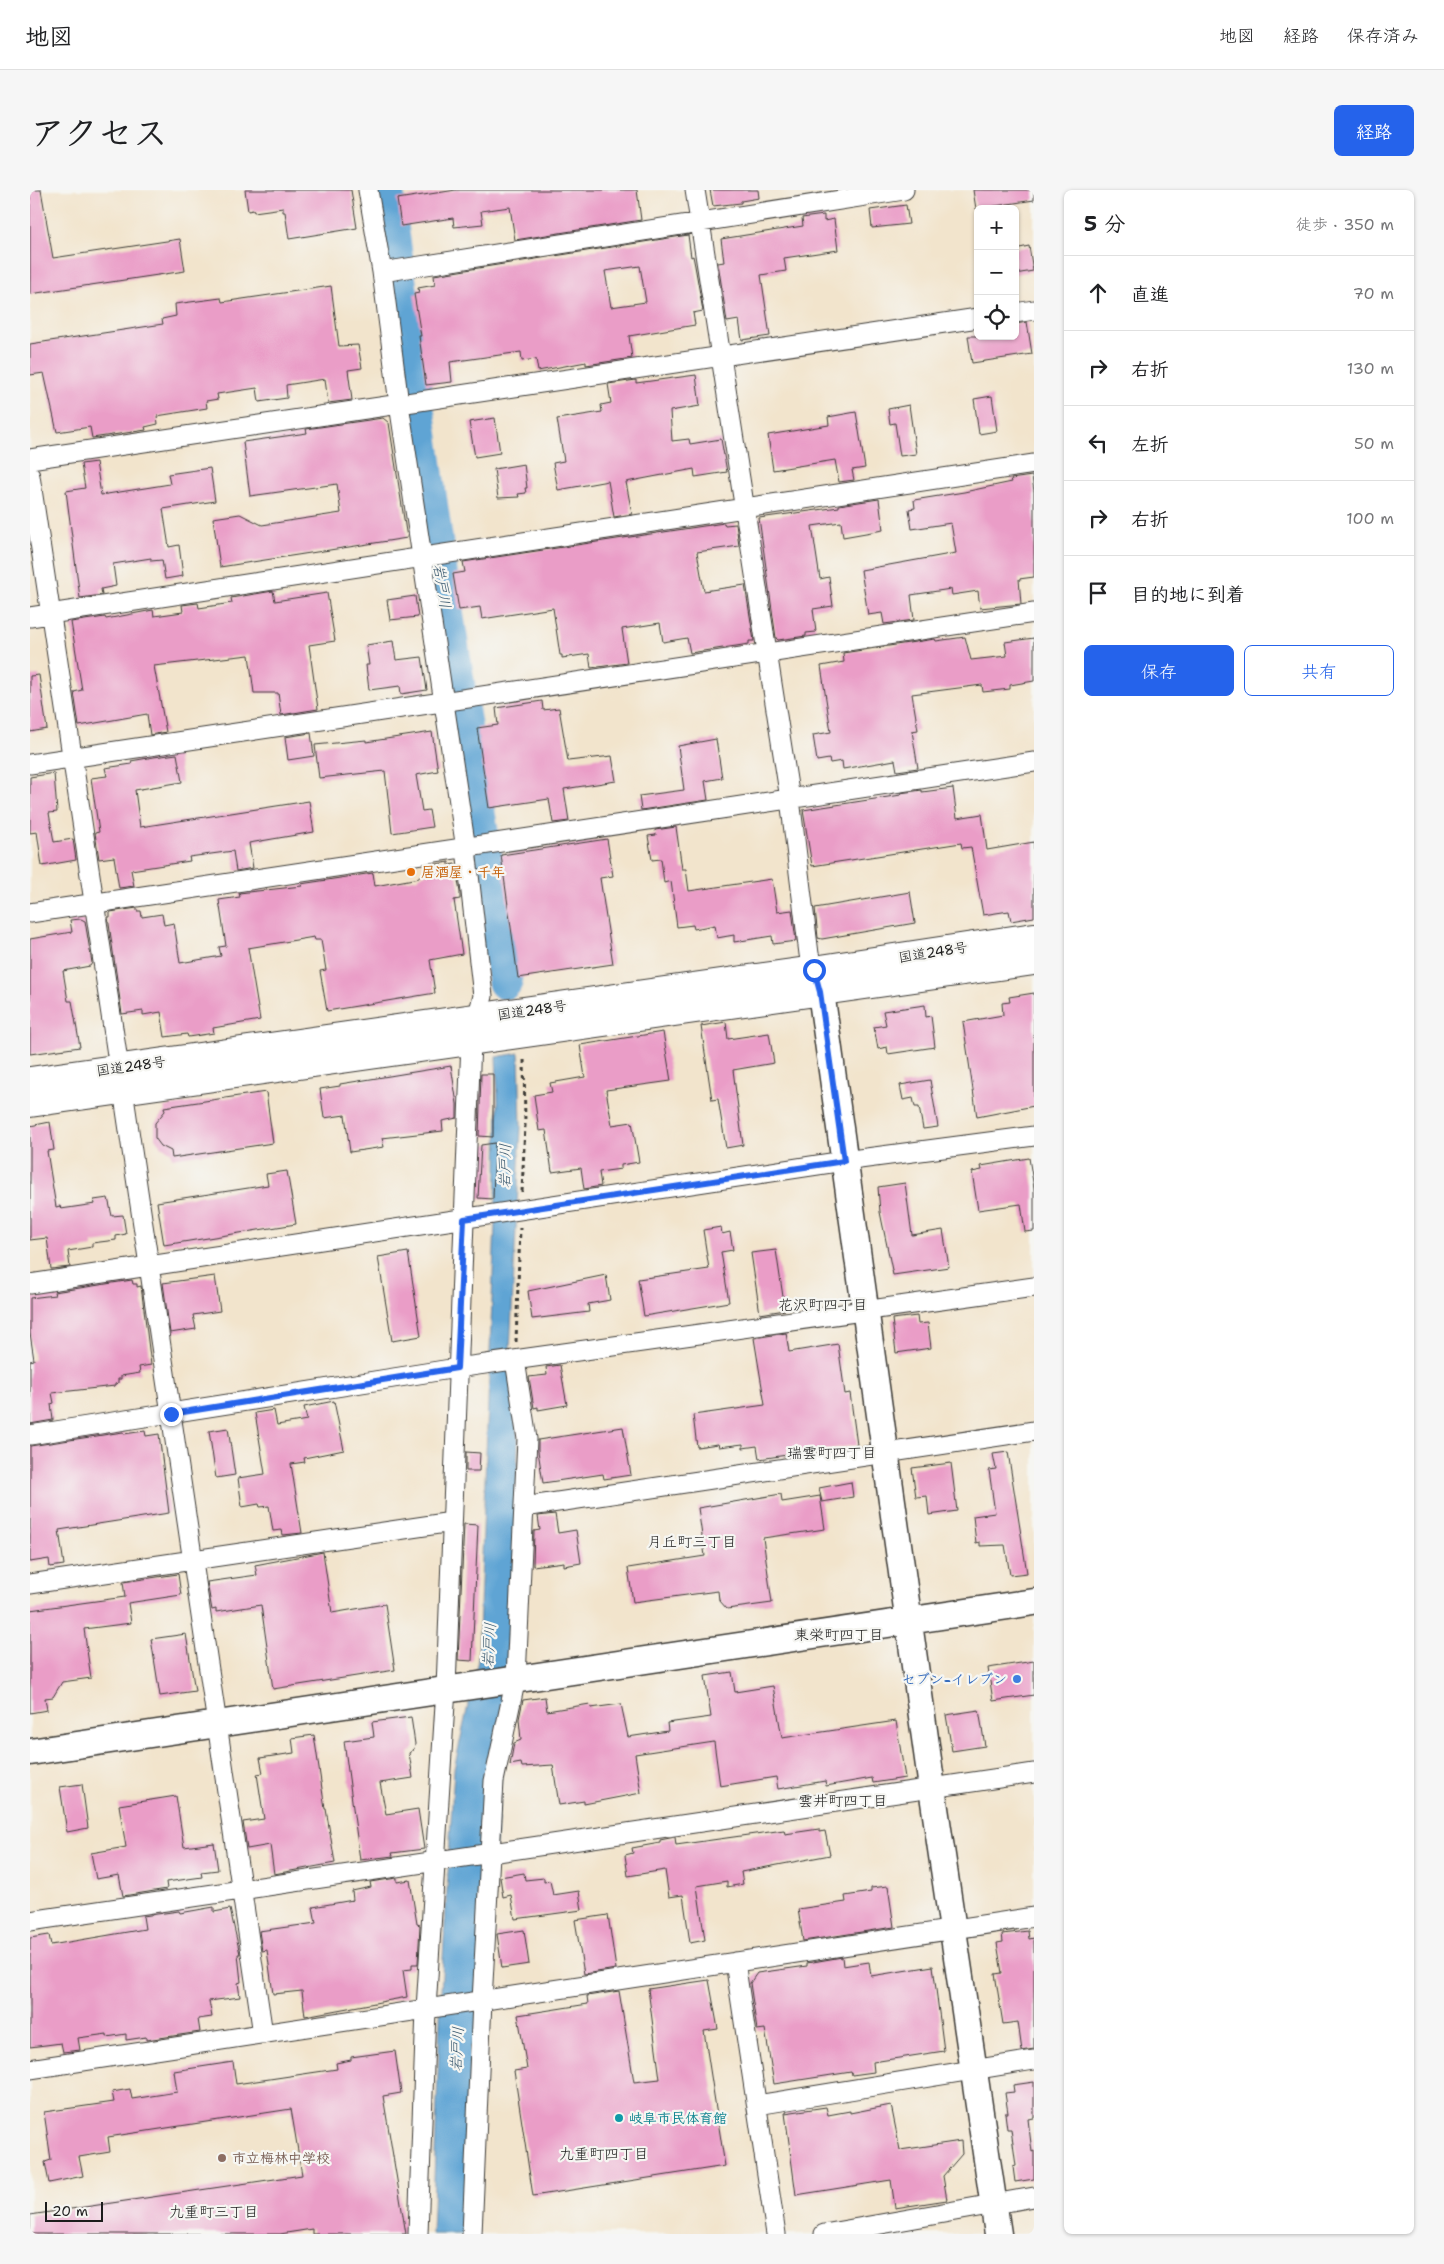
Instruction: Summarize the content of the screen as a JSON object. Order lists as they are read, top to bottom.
{
  "streets": {
    "highway": ["国道248号"]
  },
  "districts": [
    "花沢町四丁目",
    "瑞雲町四丁目",
    "月丘町三丁目",
    "東栄町四丁目",
    "雲井町四丁目",
    "九重町四丁目",
    "九重町三丁目"
  ],
  "water": ["岩戸川"],
  "places": [
    "居酒屋・千年",
    "セブン-イレブン",
    "岐阜市民体育館",
    "市立梅林中学校"
  ],
  "scale_bar": "20 m",
  "page": {
    "header": "地図",
    "nav": ["地図", "経路", "保存済み"],
    "title": "アクセス",
    "buttons": [
      "経路",
      ["保存", "共有"]
    ],
    "heading": ["5 分", "徒歩 · 350 m"],
    "map_buttons": ["+", "−"],
    "list": [
      ["直進", "70 m"],
      ["右折", "130 m"],
      ["左折", "50 m"],
      ["右折", "100 m"],
      "目的地に到着"
    ],
    "scale": "20 m"
  }
}
